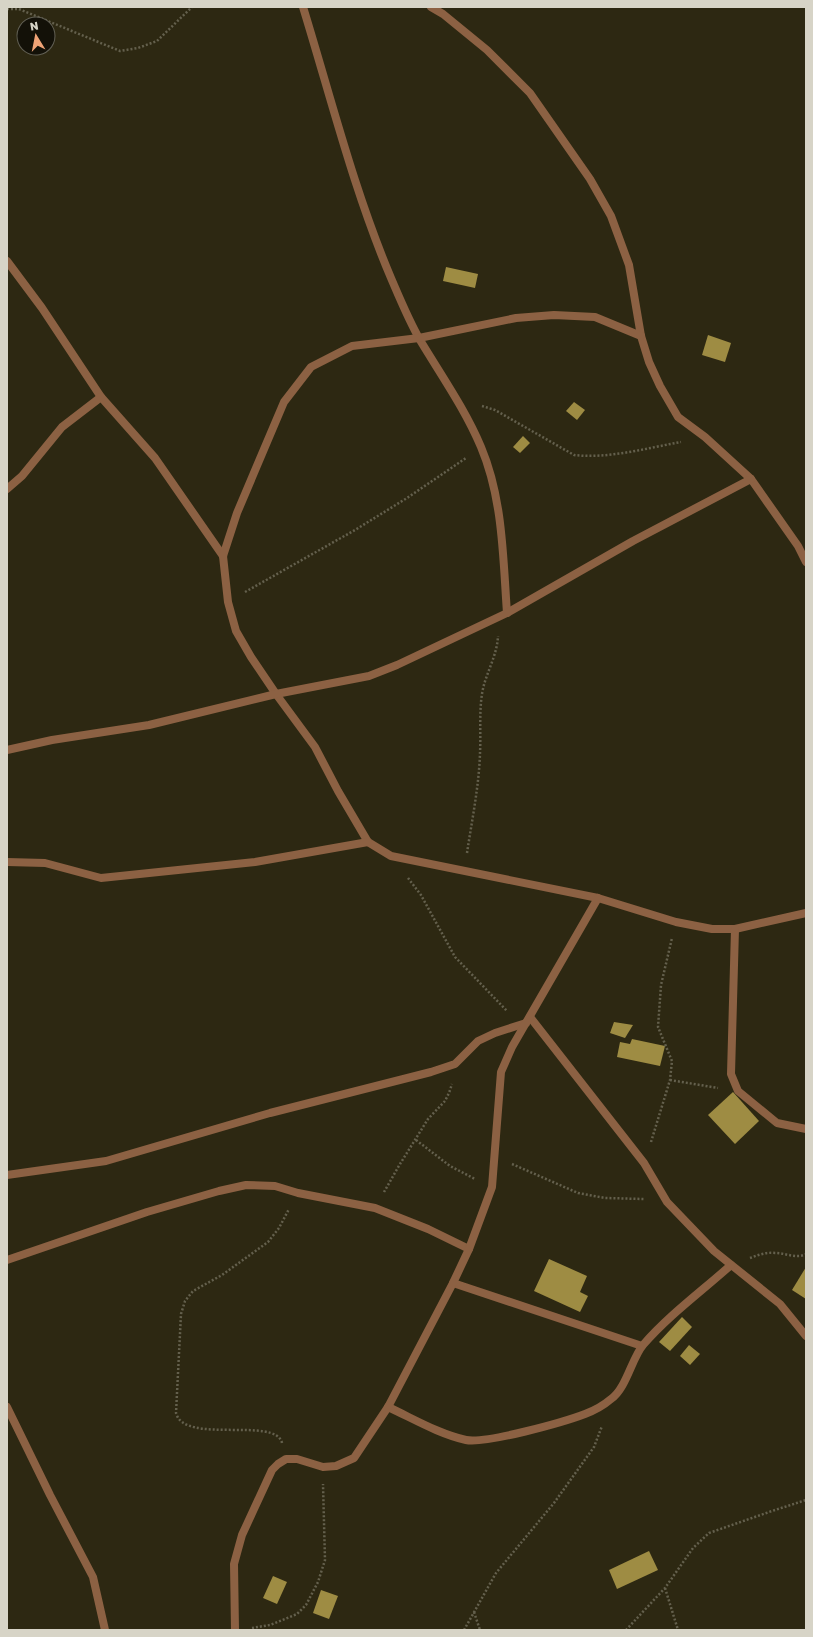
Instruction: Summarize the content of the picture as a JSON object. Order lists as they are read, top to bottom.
{
  "north": "top"
}
